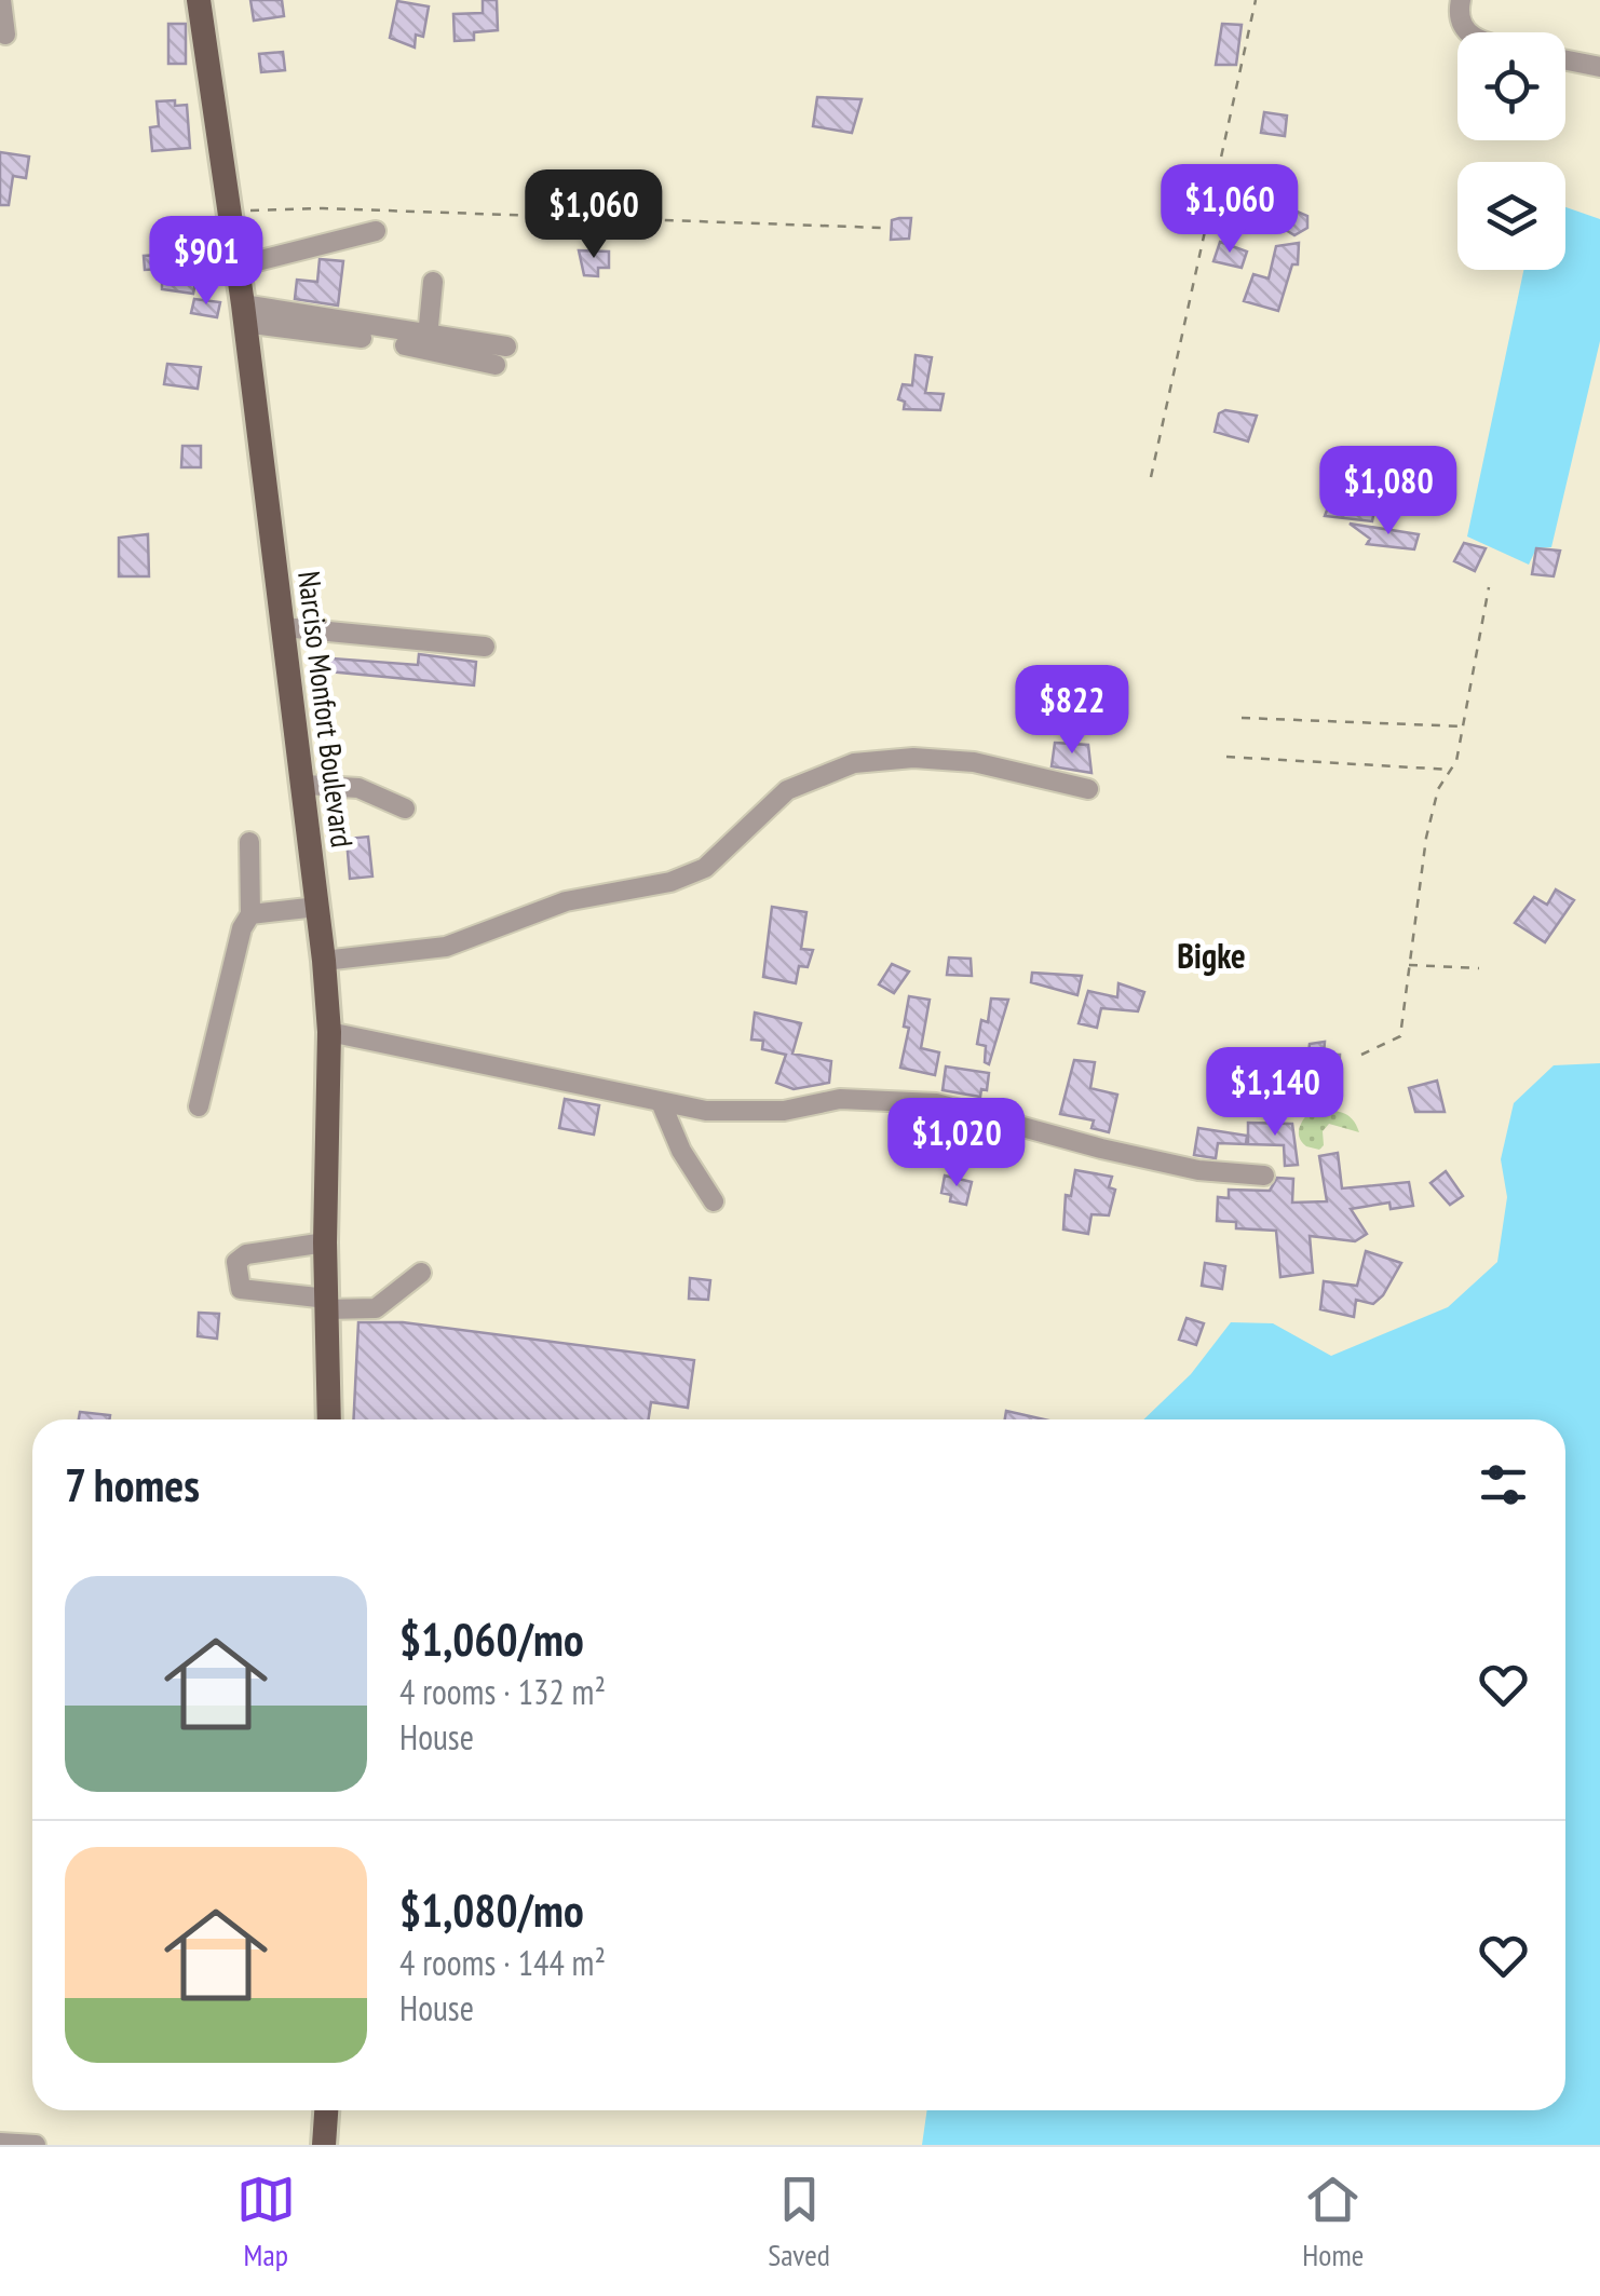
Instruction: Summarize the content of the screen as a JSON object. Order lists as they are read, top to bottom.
{
  "streets": {
    "main road": ["Narciso Monfort Boulevard"]
  },
  "districts": ["Bigke"],
  "page": {
    "price": [
      "$1,060",
      "$1,060",
      "$901",
      "$1,080",
      "$822",
      "$1,140",
      "$1,020"
    ],
    "heading": "7 homes",
    "list": [
      {
        "name": "$1,060/mo",
        "note": "4 rooms · 132 m² · House"
      },
      {
        "name": "$1,080/mo",
        "note": "4 rooms · 144 m² · House"
      }
    ],
    "tabs": ["Map", "Saved", "Home"]
  }
}
